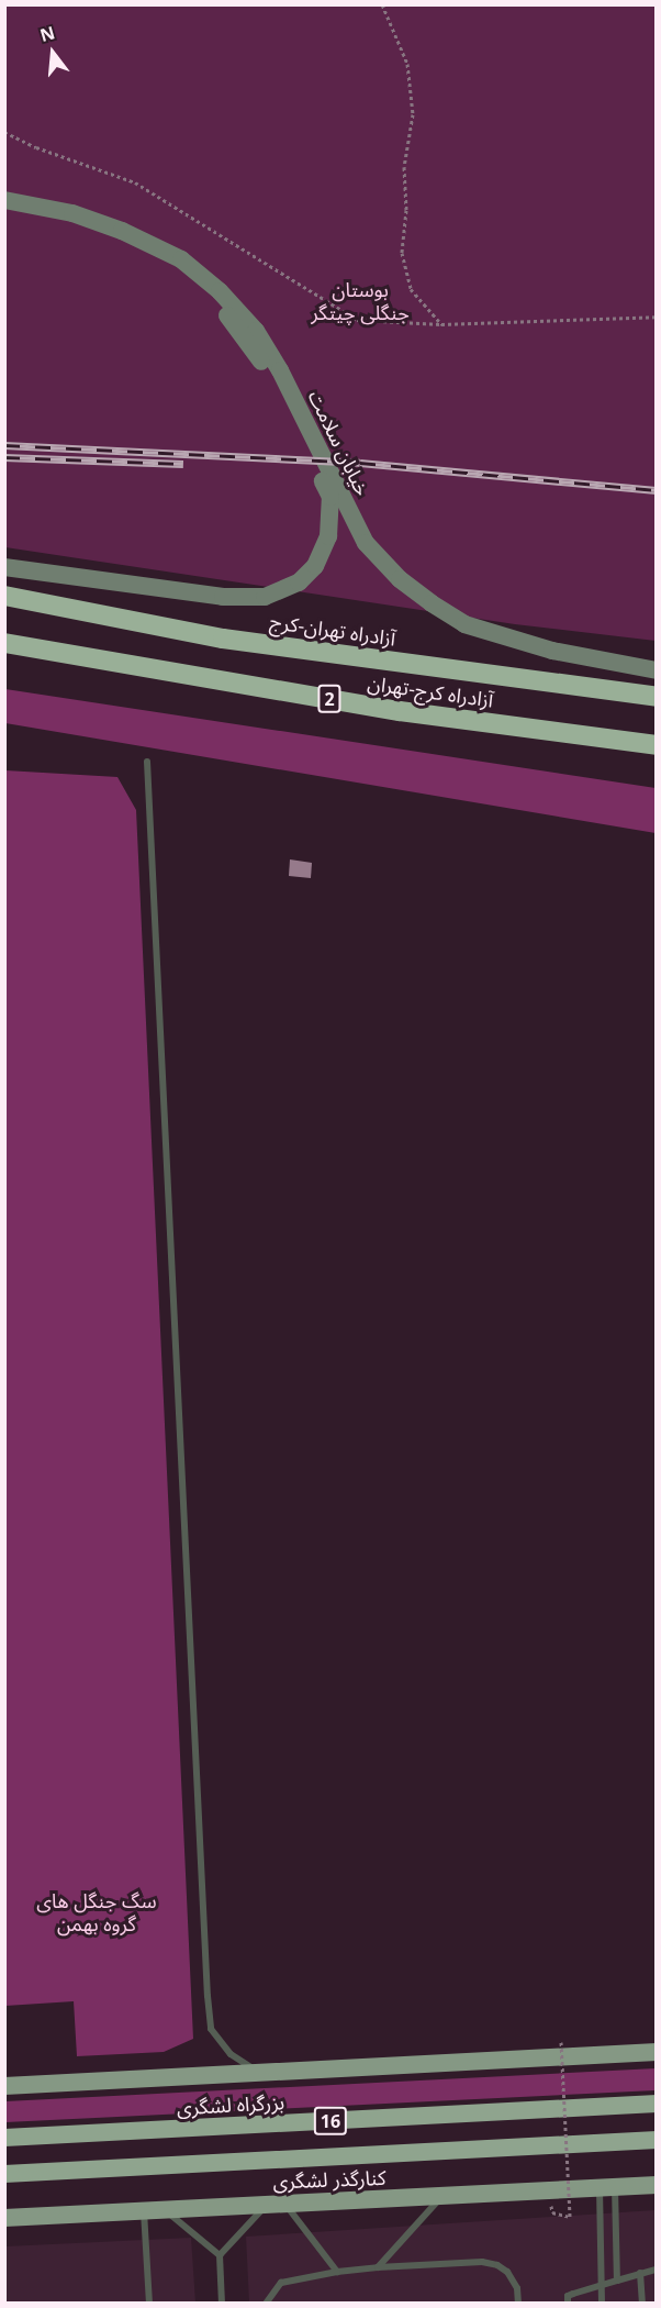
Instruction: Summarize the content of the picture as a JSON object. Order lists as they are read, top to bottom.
{
  "streets": {
    "highway": [
      "آزادراه تهران-کرج",
      "آزادراه کرج-تهران",
      "2",
      "بزرگراه لشگری",
      "16"
    ],
    "main road": ["خیابان سلامت", "کنارگذر لشگری"]
  },
  "parks": ["بوستان جنگلی چیتگر", "سگ جنگل های گروه بهمن"],
  "north": "top"
}
